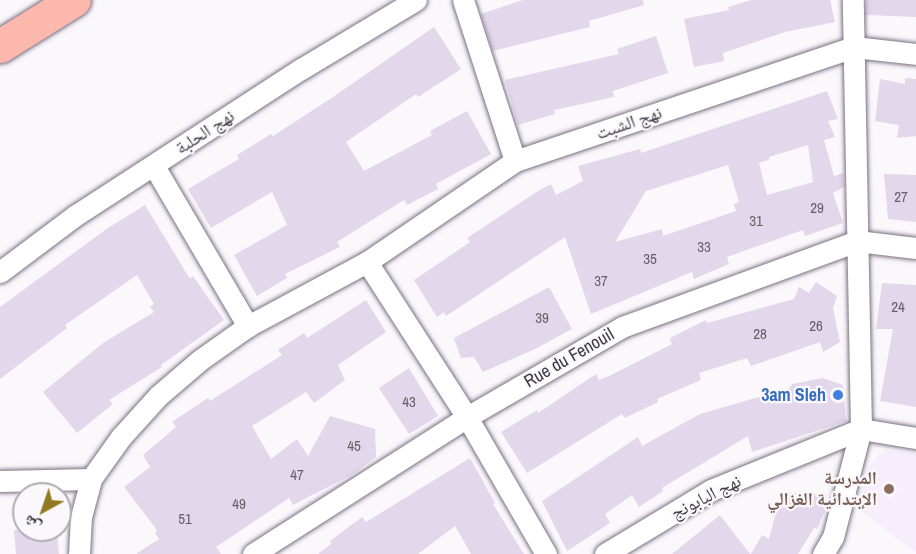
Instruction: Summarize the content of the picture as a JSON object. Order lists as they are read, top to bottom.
{
  "streets": {
    "street": [
      "نهج الشبت",
      "نهج الحلبة",
      "Rue du Fenouil",
      "نهج البابونج"
    ]
  },
  "places": ["3am Sleh", "المدرسة الإبتدائية الغزالي"],
  "house_numbers": [
    "27",
    "29",
    "31",
    "33",
    "35",
    "37",
    "24",
    "39",
    "26",
    "28",
    "43",
    "45",
    "47",
    "49",
    "51"
  ],
  "north": "bottom left"
}
